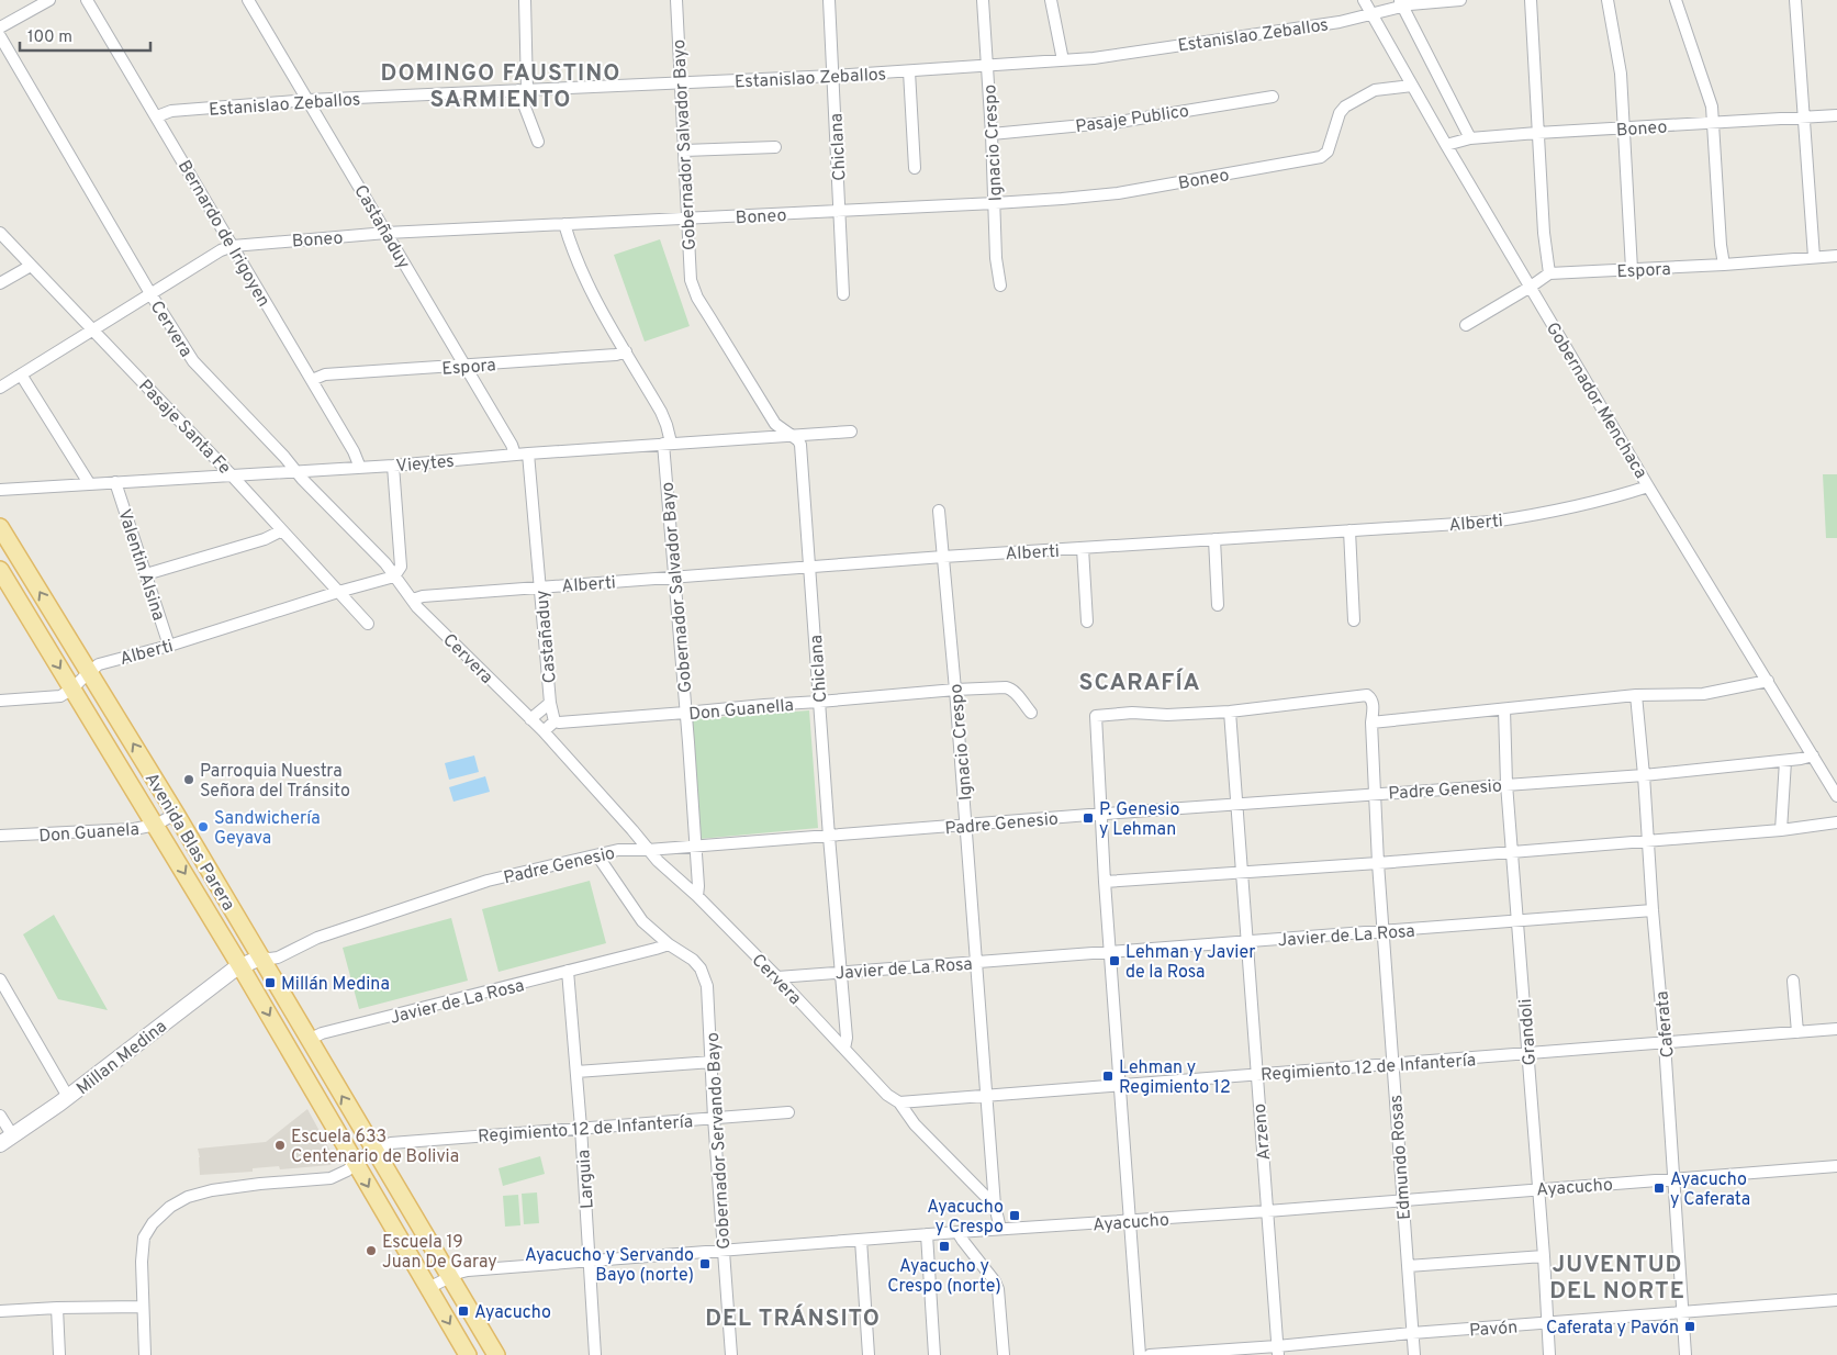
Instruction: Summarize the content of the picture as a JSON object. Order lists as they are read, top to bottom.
{
  "streets": {
    "main road": ["Avenida Blas Parera"],
    "street": [
      "Estanislao Zeballos",
      "Pasaje Publico",
      "Boneo",
      "Ignacio Crespo",
      "Gobernador Salvador Bayo",
      "Chiclana",
      "Castañaduy",
      "Bernardo de Irigoyen",
      "Espora",
      "Cervera",
      "Gobernador Menchaca",
      "Pasaje Santa Fe",
      "Vieytes",
      "Alberti",
      "Valentin Alsina",
      "Don Guanella",
      "Padre Genesio",
      "Don Guanela",
      "Javier de La Rosa",
      "Caferata",
      "Grandoli",
      "Millan Medina",
      "Regimiento 12 de Infantería",
      "Arzeno",
      "Gobernador Servando Bayo",
      "Edmundo Rosas",
      "Larguia",
      "Ayacucho",
      "Pavón"
    ]
  },
  "crossings": [
    ["Estanislao Zeballos", "Ignacio Crespo"],
    ["Estanislao Zeballos", "Gobernador Salvador Bayo"],
    ["Estanislao Zeballos", "Chiclana"],
    ["Estanislao Zeballos", "Castañaduy"],
    ["Estanislao Zeballos", "Bernardo de Irigoyen"],
    ["Estanislao Zeballos", "Gobernador Menchaca"],
    ["Pasaje Publico", "Ignacio Crespo"],
    ["Boneo", "Ignacio Crespo"],
    ["Boneo", "Gobernador Salvador Bayo"],
    ["Boneo", "Chiclana"],
    ["Boneo", "Castañaduy"],
    ["Boneo", "Bernardo de Irigoyen"],
    ["Boneo", "Cervera"],
    ["Boneo", "Gobernador Menchaca"],
    ["Boneo", "Pasaje Santa Fe"],
    ["Ignacio Crespo", "Cervera"],
    ["Ignacio Crespo", "Alberti"],
    ["Ignacio Crespo", "Don Guanella"],
    ["Ignacio Crespo", "Padre Genesio"],
    ["Ignacio Crespo", "Javier de La Rosa"],
    ["Ignacio Crespo", "Regimiento 12 de Infantería"],
    ["Gobernador Salvador Bayo", "Chiclana"],
    ["Gobernador Salvador Bayo", "Espora"],
    ["Gobernador Salvador Bayo", "Cervera"],
    ["Gobernador Salvador Bayo", "Vieytes"],
    ["Gobernador Salvador Bayo", "Alberti"],
    ["Gobernador Salvador Bayo", "Don Guanella"],
    ["Gobernador Salvador Bayo", "Padre Genesio"],
    ["Chiclana", "Cervera"],
    ["Chiclana", "Vieytes"],
    ["Chiclana", "Alberti"],
    ["Chiclana", "Don Guanella"],
    ["Chiclana", "Padre Genesio"],
    ["Chiclana", "Javier de La Rosa"],
    ["Castañaduy", "Espora"],
    ["Castañaduy", "Vieytes"],
    ["Castañaduy", "Alberti"],
    ["Castañaduy", "Don Guanella"],
    ["Bernardo de Irigoyen", "Espora"],
    ["Bernardo de Irigoyen", "Vieytes"],
    ["Cervera", "Vieytes"],
    ["Cervera", "Alberti"],
    ["Cervera", "Padre Genesio"],
    ["Cervera", "Javier de La Rosa"],
    ["Cervera", "Regimiento 12 de Infantería"],
    ["Gobernador Menchaca", "Alberti"],
    ["Gobernador Menchaca", "Padre Genesio"],
    ["Pasaje Santa Fe", "Vieytes"],
    ["Pasaje Santa Fe", "Alberti"],
    ["Vieytes", "Valentin Alsina"],
    ["Alberti", "Valentin Alsina"],
    ["Alberti", "Avenida Blas Parera"],
    ["Padre Genesio", "Avenida Blas Parera"],
    ["Padre Genesio", "Caferata"],
    ["Padre Genesio", "Grandoli"],
    ["Padre Genesio", "Millan Medina"],
    ["Padre Genesio", "Arzeno"],
    ["Padre Genesio", "Gobernador Servando Bayo"],
    ["Padre Genesio", "Edmundo Rosas"],
    ["Don Guanela", "Avenida Blas Parera"],
    ["Avenida Blas Parera", "Javier de La Rosa"],
    ["Avenida Blas Parera", "Millan Medina"],
    ["Avenida Blas Parera", "Regimiento 12 de Infantería"],
    ["Avenida Blas Parera", "Ayacucho"],
    ["Javier de La Rosa", "Caferata"],
    ["Javier de La Rosa", "Grandoli"],
    ["Javier de La Rosa", "Arzeno"],
    ["Javier de La Rosa", "Gobernador Servando Bayo"],
    ["Javier de La Rosa", "Edmundo Rosas"],
    ["Javier de La Rosa", "Larguia"],
    ["Caferata", "Regimiento 12 de Infantería"],
    ["Caferata", "Ayacucho"],
    ["Caferata", "Pavón"],
    ["Grandoli", "Regimiento 12 de Infantería"],
    ["Grandoli", "Ayacucho"],
    ["Grandoli", "Pavón"],
    ["Regimiento 12 de Infantería", "Arzeno"],
    ["Regimiento 12 de Infantería", "Gobernador Servando Bayo"],
    ["Regimiento 12 de Infantería", "Edmundo Rosas"],
    ["Regimiento 12 de Infantería", "Larguia"],
    ["Arzeno", "Edmundo Rosas"],
    ["Arzeno", "Ayacucho"],
    ["Arzeno", "Pavón"],
    ["Gobernador Servando Bayo", "Ayacucho"],
    ["Edmundo Rosas", "Ayacucho"],
    ["Edmundo Rosas", "Pavón"],
    ["Larguia", "Ayacucho"]
  ],
  "districts": [
    "DOMINGO FAUSTINO SARMIENTO",
    "SCARAFÍA",
    "JUVENTUD DEL NORTE",
    "DEL TRÁNSITO"
  ],
  "places": {
    "other": [
      "Parroquia Nuestra Señora del Tránsito",
      "Sandwichería Geyava",
      "Escuela 633 Centenario de Bolivia",
      "Escuela 19 Juan De Garay"
    ],
    "transit": [
      "P. Genesio y Lehman",
      "Lehman y Javier de la Rosa",
      "Millán Medina",
      "Lehman y Regimiento 12",
      "Ayacucho y Caferata",
      "Ayacucho y Crespo",
      "Ayacucho y Crespo (norte)",
      "Ayacucho y Servando Bayo (norte)",
      "Ayacucho",
      "Caferata y Pavón"
    ]
  },
  "scale_bar": "100 m"
}
